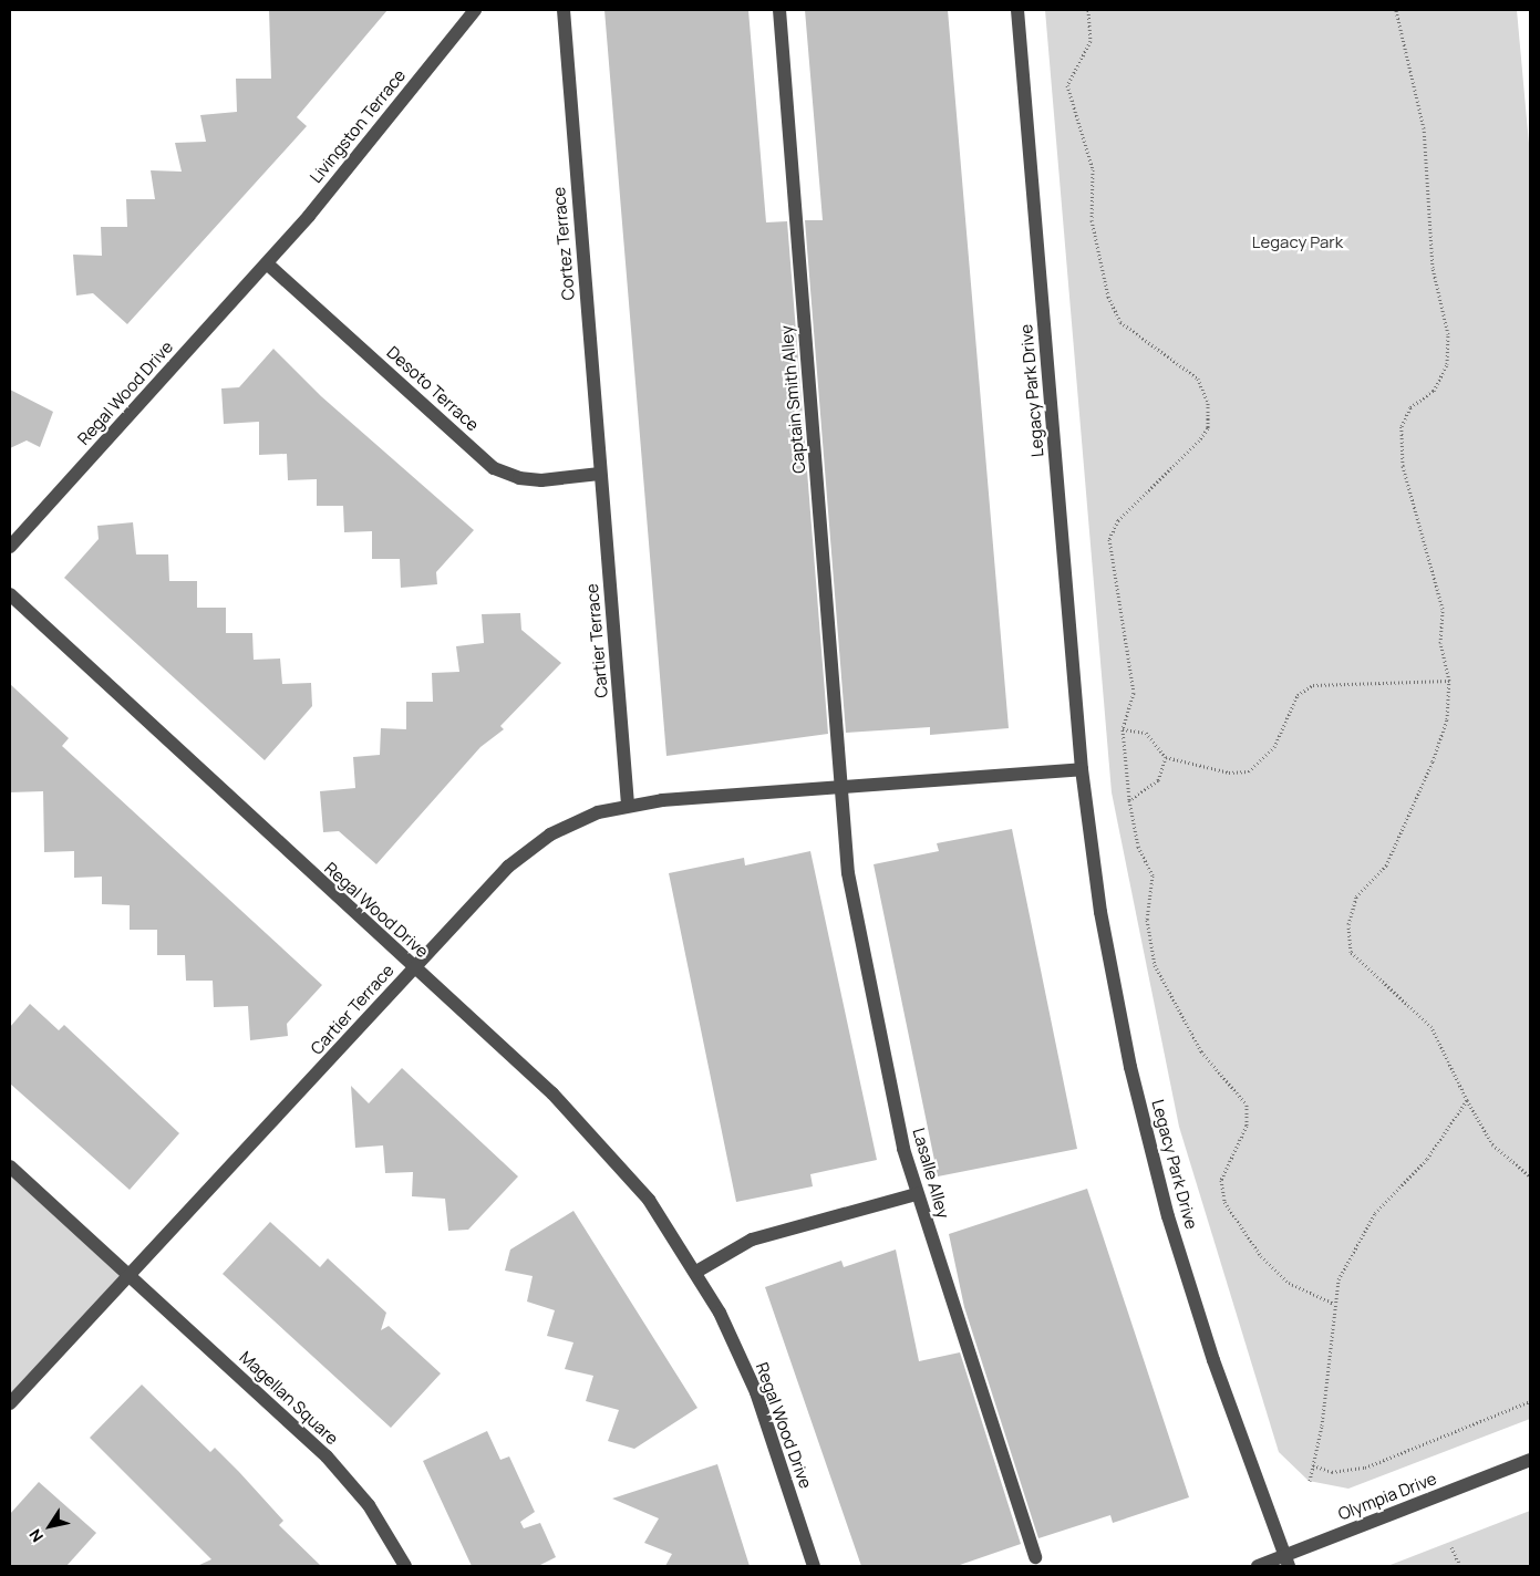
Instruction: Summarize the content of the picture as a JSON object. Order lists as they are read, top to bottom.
{
  "streets": {
    "street": [
      "Livingston Terrace",
      "Cortez Terrace",
      "Desoto Terrace",
      "Legacy Park Drive",
      "Regal Wood Drive",
      "Captain Smith Alley",
      "Cartier Terrace",
      "Lasalle Alley",
      "Magellan Square",
      "Olympia Drive"
    ]
  },
  "crossings": [
    ["Livingston Terrace", "Desoto Terrace"],
    ["Livingston Terrace", "Regal Wood Drive"],
    ["Cortez Terrace", "Desoto Terrace"],
    ["Cortez Terrace", "Cartier Terrace"],
    ["Desoto Terrace", "Regal Wood Drive"],
    ["Desoto Terrace", "Cartier Terrace"],
    ["Legacy Park Drive", "Olympia Drive"],
    ["Regal Wood Drive", "Cartier Terrace"],
    ["Captain Smith Alley", "Cartier Terrace"],
    ["Captain Smith Alley", "Lasalle Alley"],
    ["Cartier Terrace", "Lasalle Alley"],
    ["Cartier Terrace", "Magellan Square"]
  ],
  "parks": ["Legacy Park"],
  "north": "bottom left"
}
